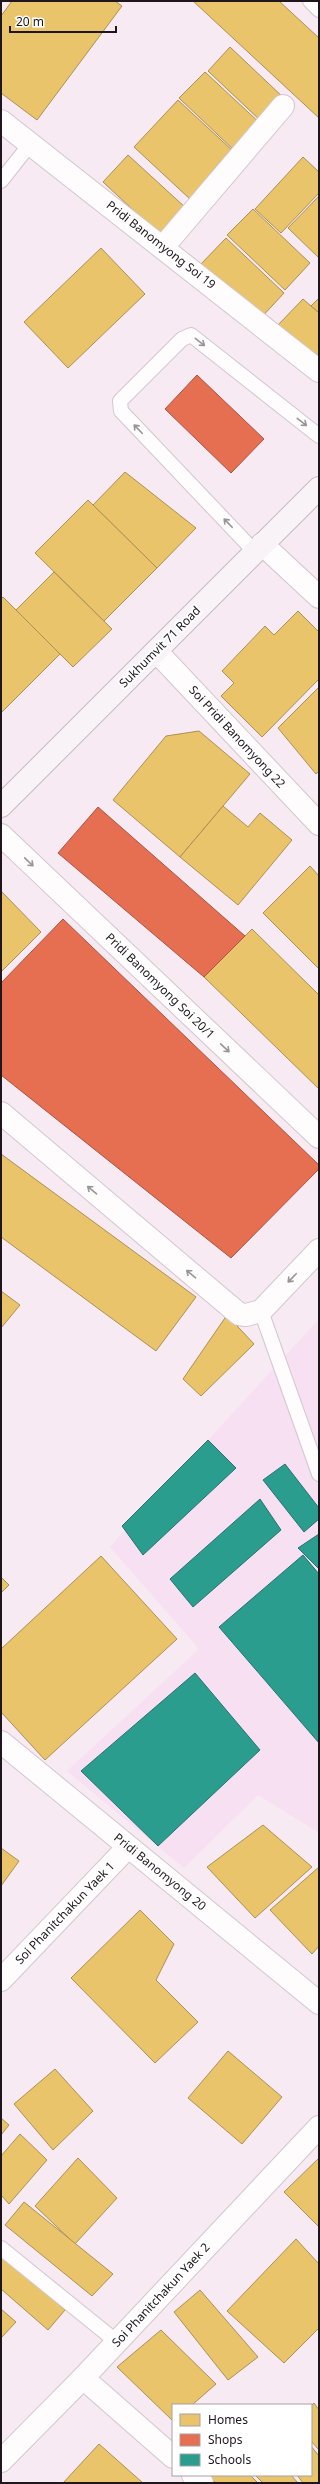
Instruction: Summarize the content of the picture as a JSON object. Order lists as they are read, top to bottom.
{
  "streets": {
    "main road": ["Sukhumvit 71 Road"],
    "street": [
      "Pridi Banomyong Soi 19",
      "Soi Pridi Banomyong 22",
      "Pridi Banomyong Soi 20/1",
      "Pridi Banomyong 20",
      "Soi Phanitchakun Yaek 1",
      "Soi Phanitchakun Yaek 2"
    ]
  },
  "crossings": [
    ["Sukhumvit 71 Road", "Soi Pridi Banomyong 22"],
    ["Pridi Banomyong 20", "Soi Phanitchakun Yaek 1"]
  ],
  "legend": ["Homes", "Shops", "Schools"],
  "scale_bar": "20 m"
}
